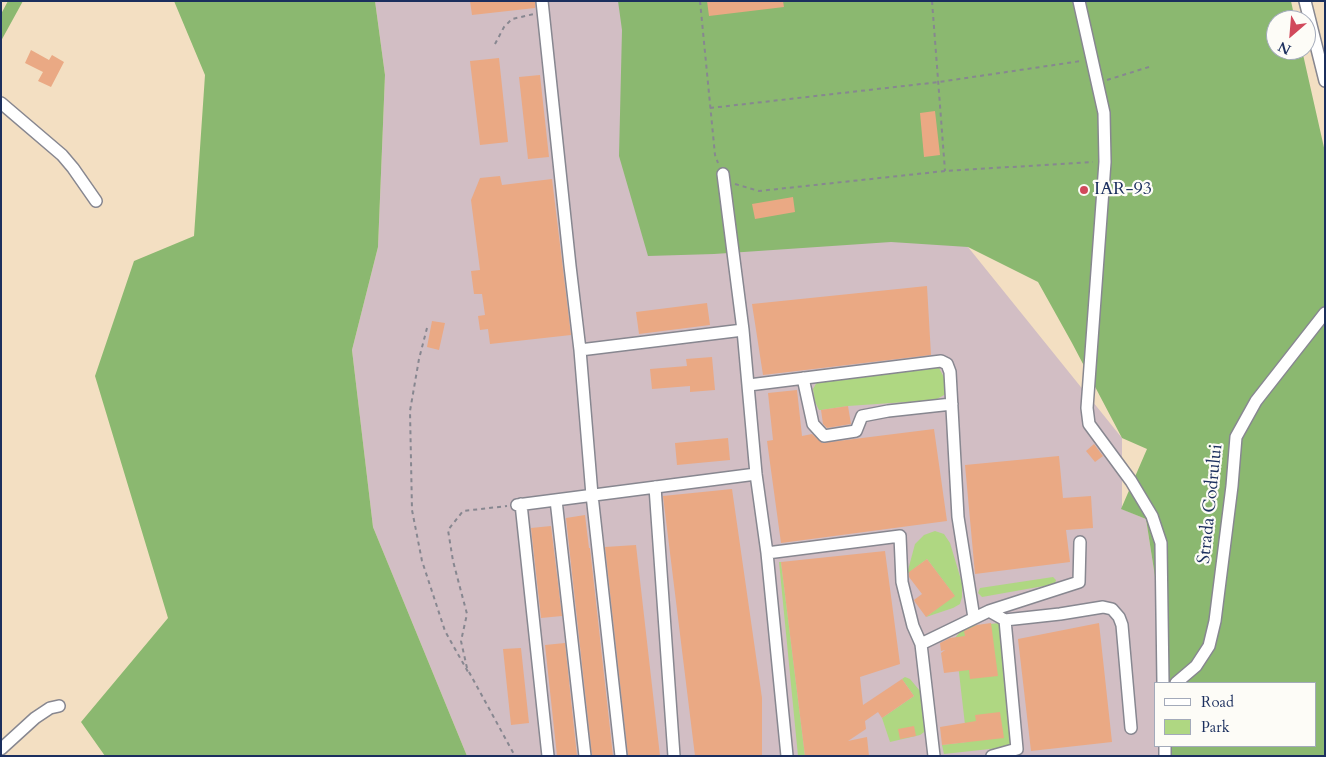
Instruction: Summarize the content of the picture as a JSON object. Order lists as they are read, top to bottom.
{
  "streets": {
    "street": ["Strada Codrului"]
  },
  "places": ["IAR-93"],
  "legend": ["Road", "Park"],
  "north": "bottom left"
}
